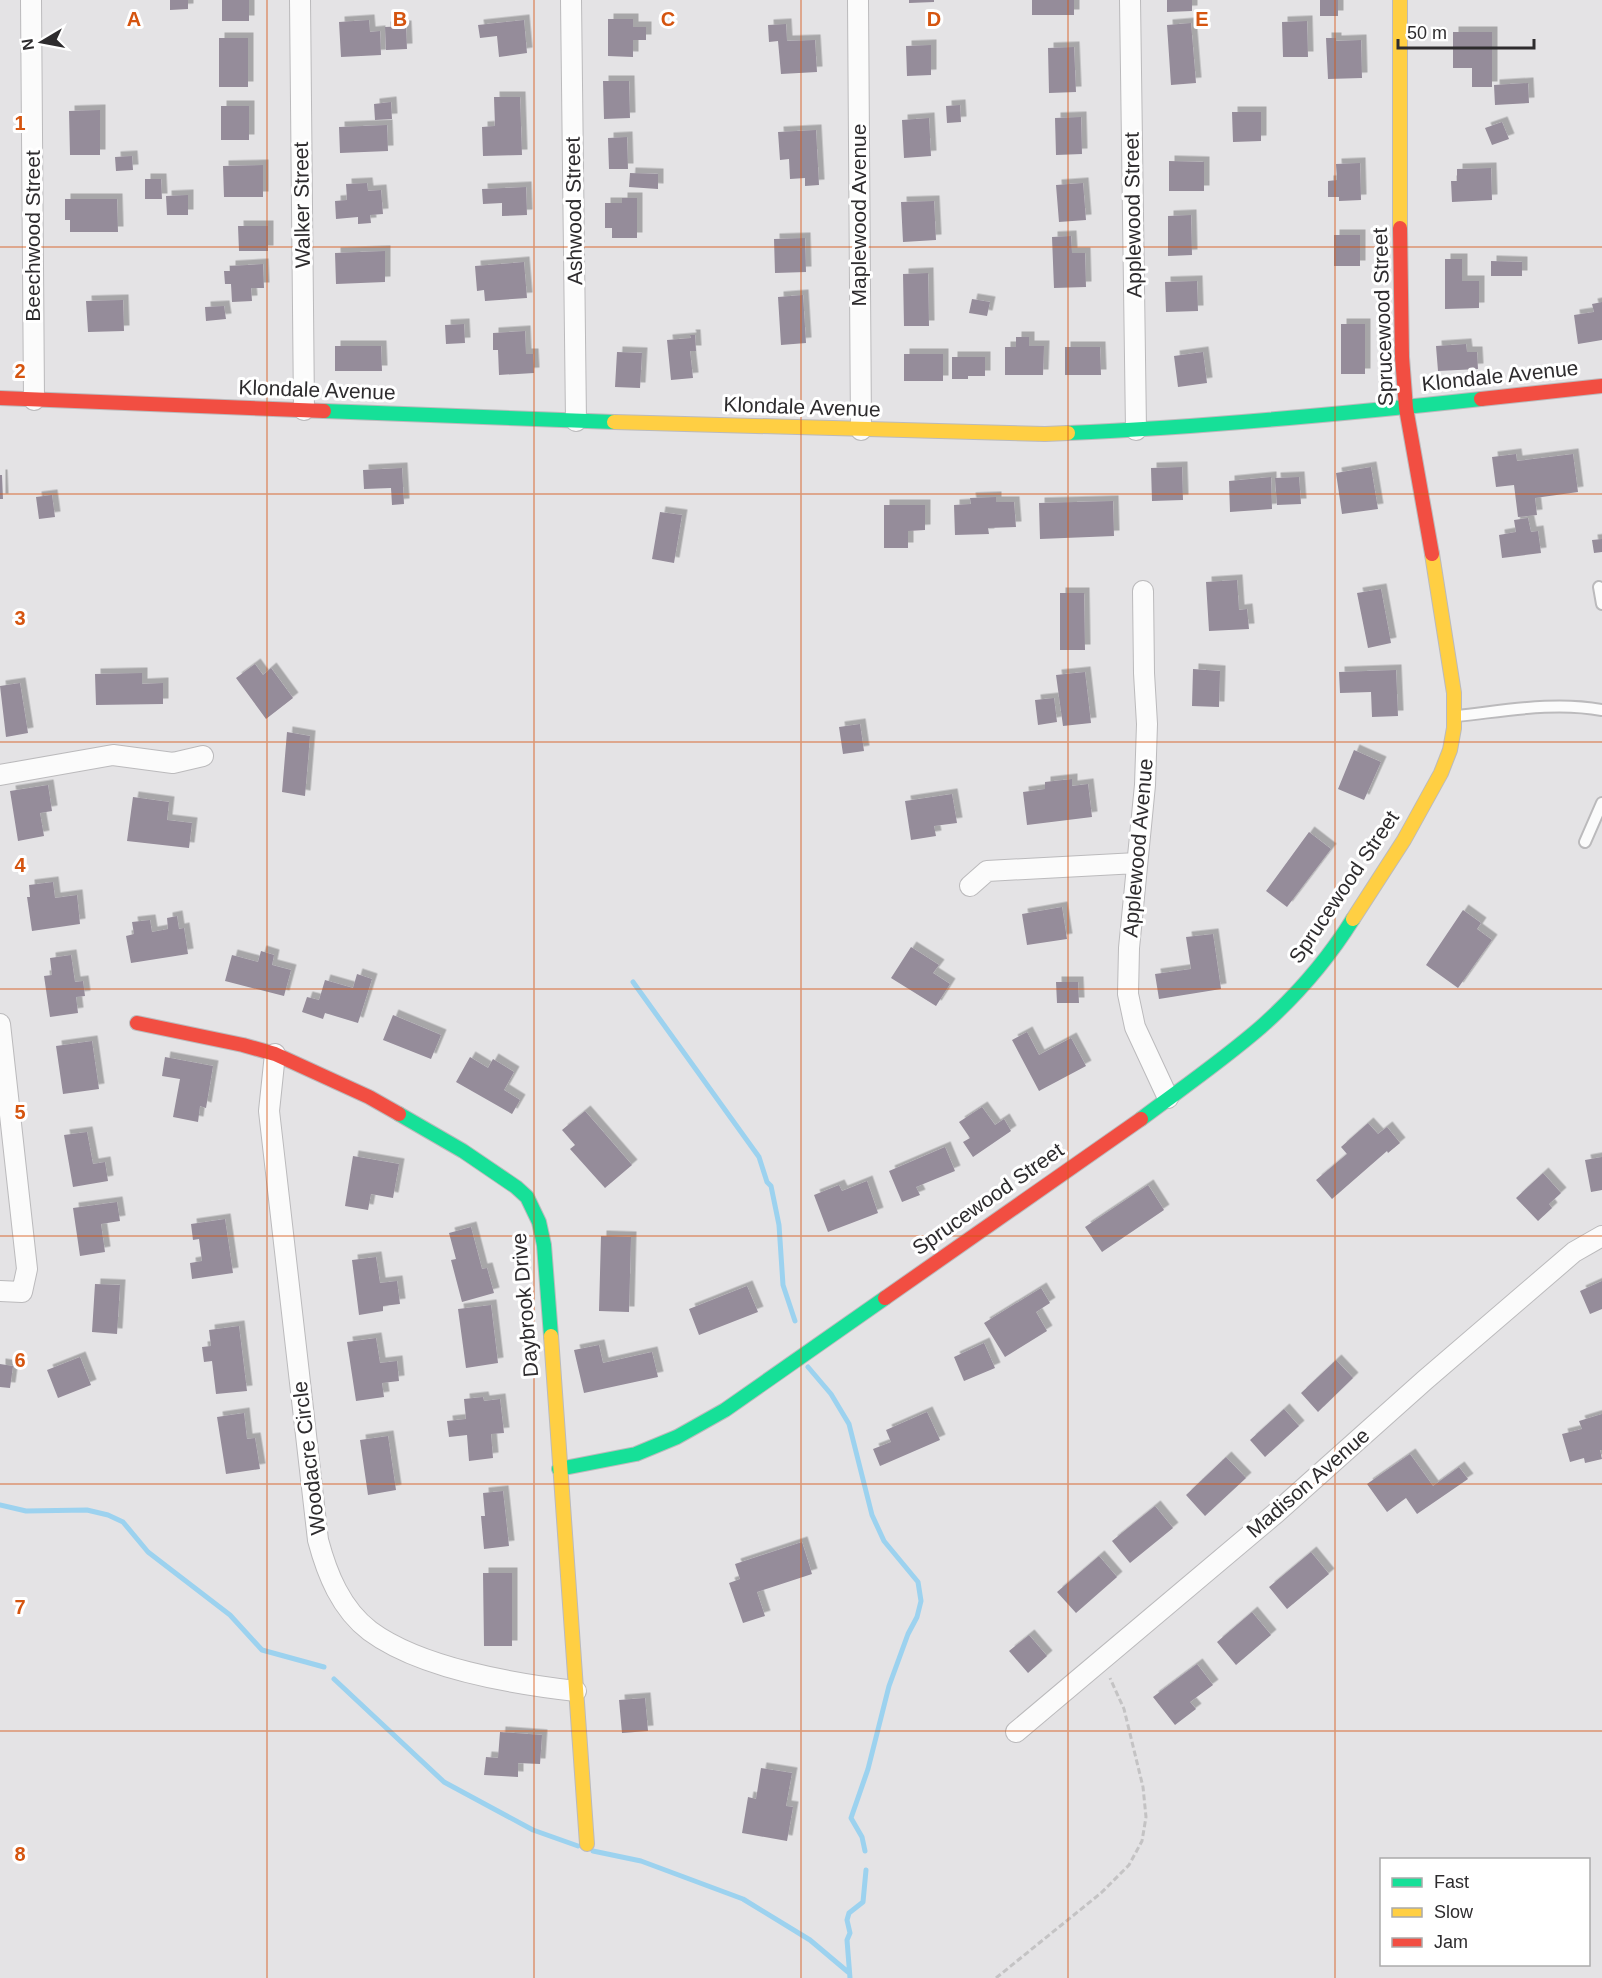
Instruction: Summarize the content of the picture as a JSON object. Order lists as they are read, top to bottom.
{
  "streets": {
    "street": [
      "Walker Street",
      "Ashwood Street",
      "Maplewood Avenue",
      "Applewood Street",
      "Beechwood Street",
      "Sprucewood Street",
      "Klondale Avenue",
      "Applewood Avenue",
      "Daybrook Drive",
      "Woodacre Circle",
      "Madison Avenue"
    ]
  },
  "crossings": [
    ["Walker Street", "Klondale Avenue"],
    ["Ashwood Street", "Klondale Avenue"],
    ["Maplewood Avenue", "Klondale Avenue"],
    ["Applewood Street", "Klondale Avenue"],
    ["Beechwood Street", "Klondale Avenue"],
    ["Sprucewood Street", "Klondale Avenue"],
    ["Sprucewood Street", "Applewood Avenue"],
    ["Sprucewood Street", "Daybrook Drive"],
    ["Daybrook Drive", "Woodacre Circle"]
  ],
  "legend": ["Fast", "Slow", "Jam"],
  "scale_bar": "50 m",
  "north": "left",
  "grid": {
    "columns": [
      "A",
      "B",
      "C",
      "D",
      "E"
    ],
    "rows": [
      "1",
      "2",
      "3",
      "4",
      "5",
      "6",
      "7",
      "8"
    ]
  }
}
